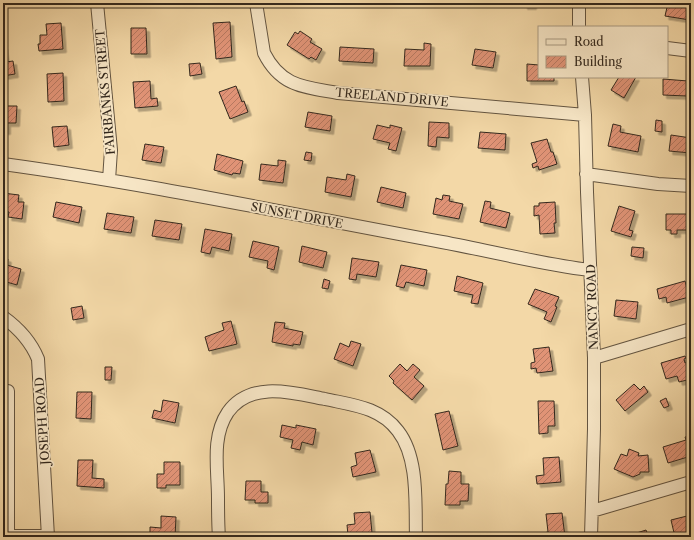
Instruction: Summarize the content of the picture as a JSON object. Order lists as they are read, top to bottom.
{
  "streets": {
    "street": [
      "FAIRBANKS STREET",
      "TREELAND DRIVE",
      "SUNSET DRIVE",
      "NANCY ROAD",
      "JOSEPH ROAD"
    ]
  },
  "crossings": [
    ["FAIRBANKS STREET", "SUNSET DRIVE"],
    ["TREELAND DRIVE", "NANCY ROAD"],
    ["SUNSET DRIVE", "NANCY ROAD"]
  ],
  "legend": ["Road", "Building"]
}
